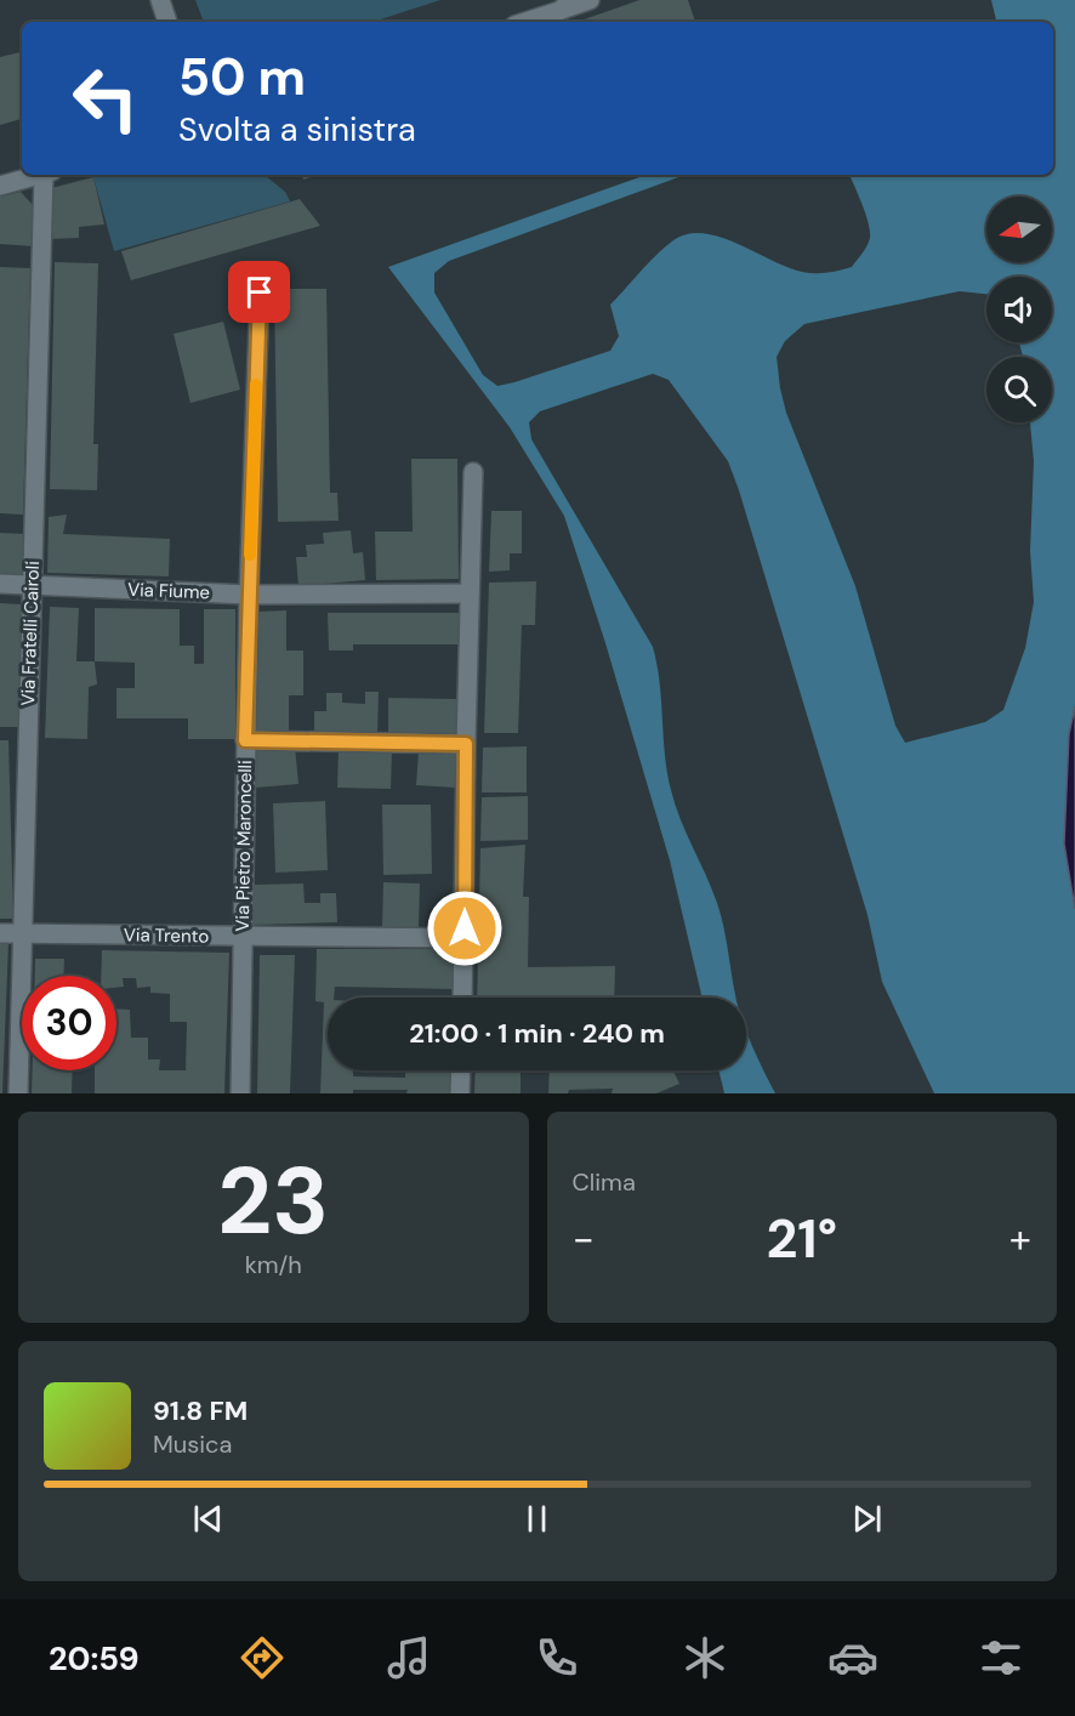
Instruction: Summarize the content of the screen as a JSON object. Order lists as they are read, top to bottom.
{
  "streets": {
    "street": [
      "Via Fiume",
      "Via Fratelli Cairoli",
      "Via Pietro Maroncelli",
      "Via Trento"
    ]
  },
  "crossings": [
    ["Via Fiume", "Via Fratelli Cairoli"],
    ["Via Fiume", "Via Pietro Maroncelli"],
    ["Via Fratelli Cairoli", "Via Trento"],
    ["Via Pietro Maroncelli", "Via Trento"]
  ],
  "north": "left",
  "page": {
    "turn": ["50 m", "Svolta a sinistra"],
    "limit": "30",
    "trip": "21:00 · 1 min · 240 m",
    "tile": [
      ["23", "km/h"],
      "Clima"
    ],
    "heat": ["−", "21°", "+"],
    "song": ["91.8 FM", "Musica"],
    "tabs": "20:59"
  }
}
